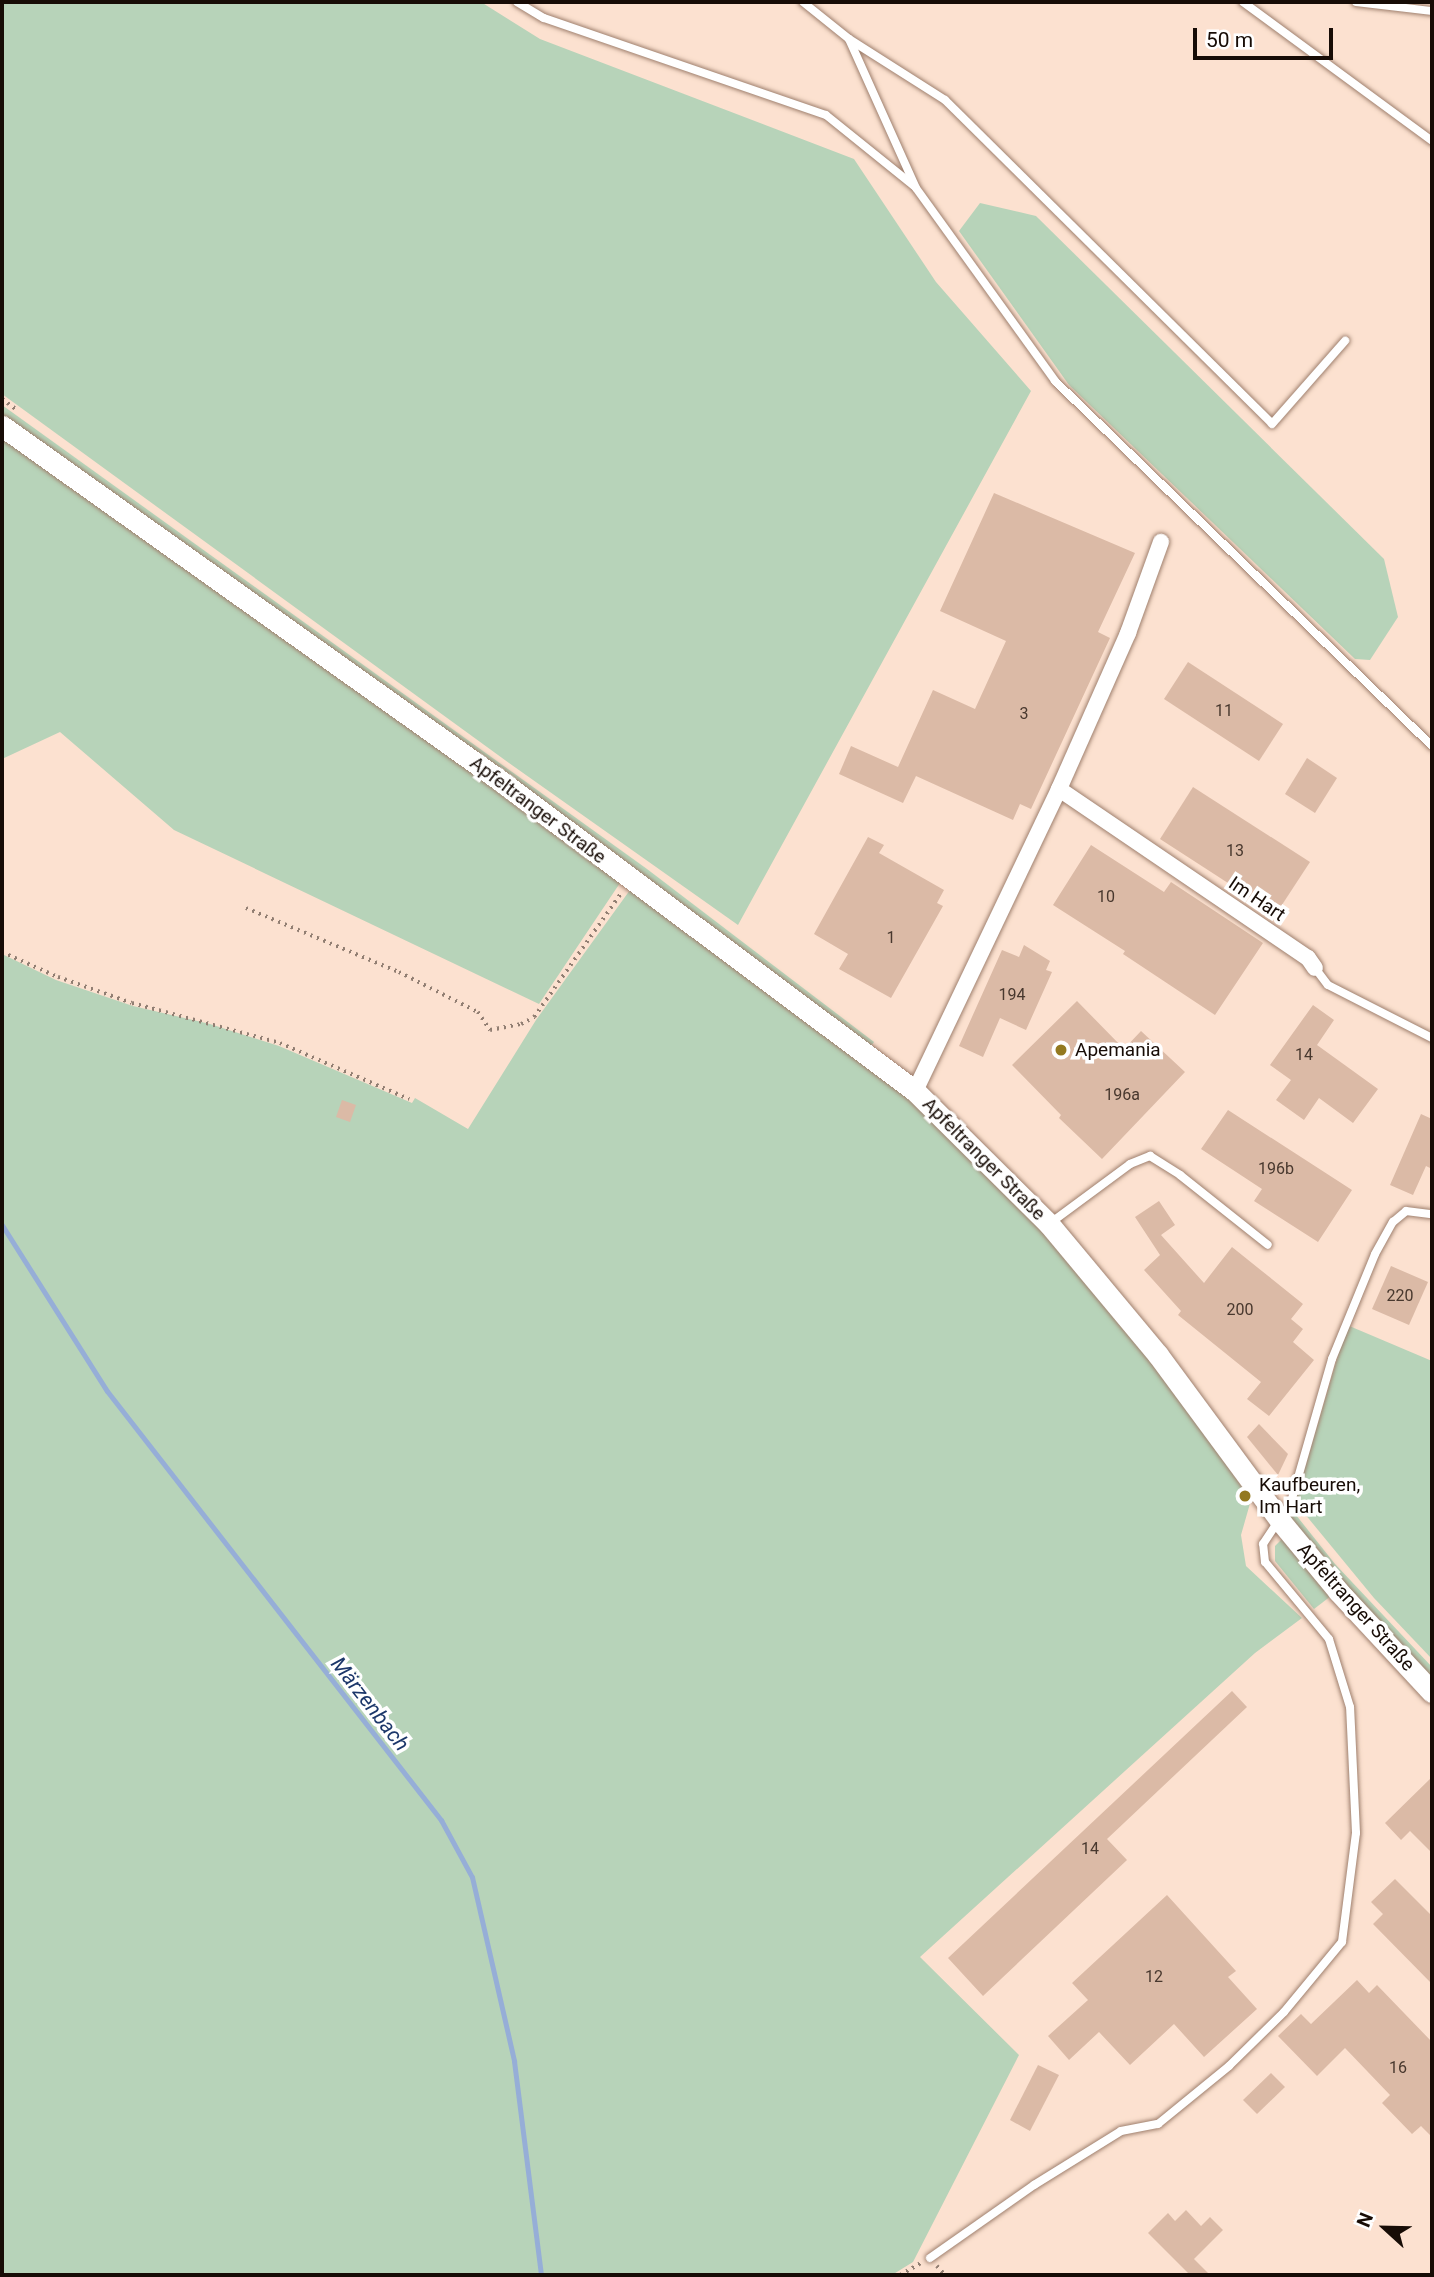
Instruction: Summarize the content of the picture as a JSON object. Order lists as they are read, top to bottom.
{
  "streets": {
    "street": ["Apfeltranger Straße", "Im Hart"]
  },
  "water": ["Märzenbach"],
  "places": ["Apemania", "Kaufbeuren, Im Hart"],
  "house_numbers": [
    "11",
    "3",
    "13",
    "10",
    "1",
    "194",
    "14",
    "196a",
    "196b",
    "220",
    "200",
    "14",
    "12",
    "16"
  ],
  "scale_bar": "50 m",
  "north": "left"
}
